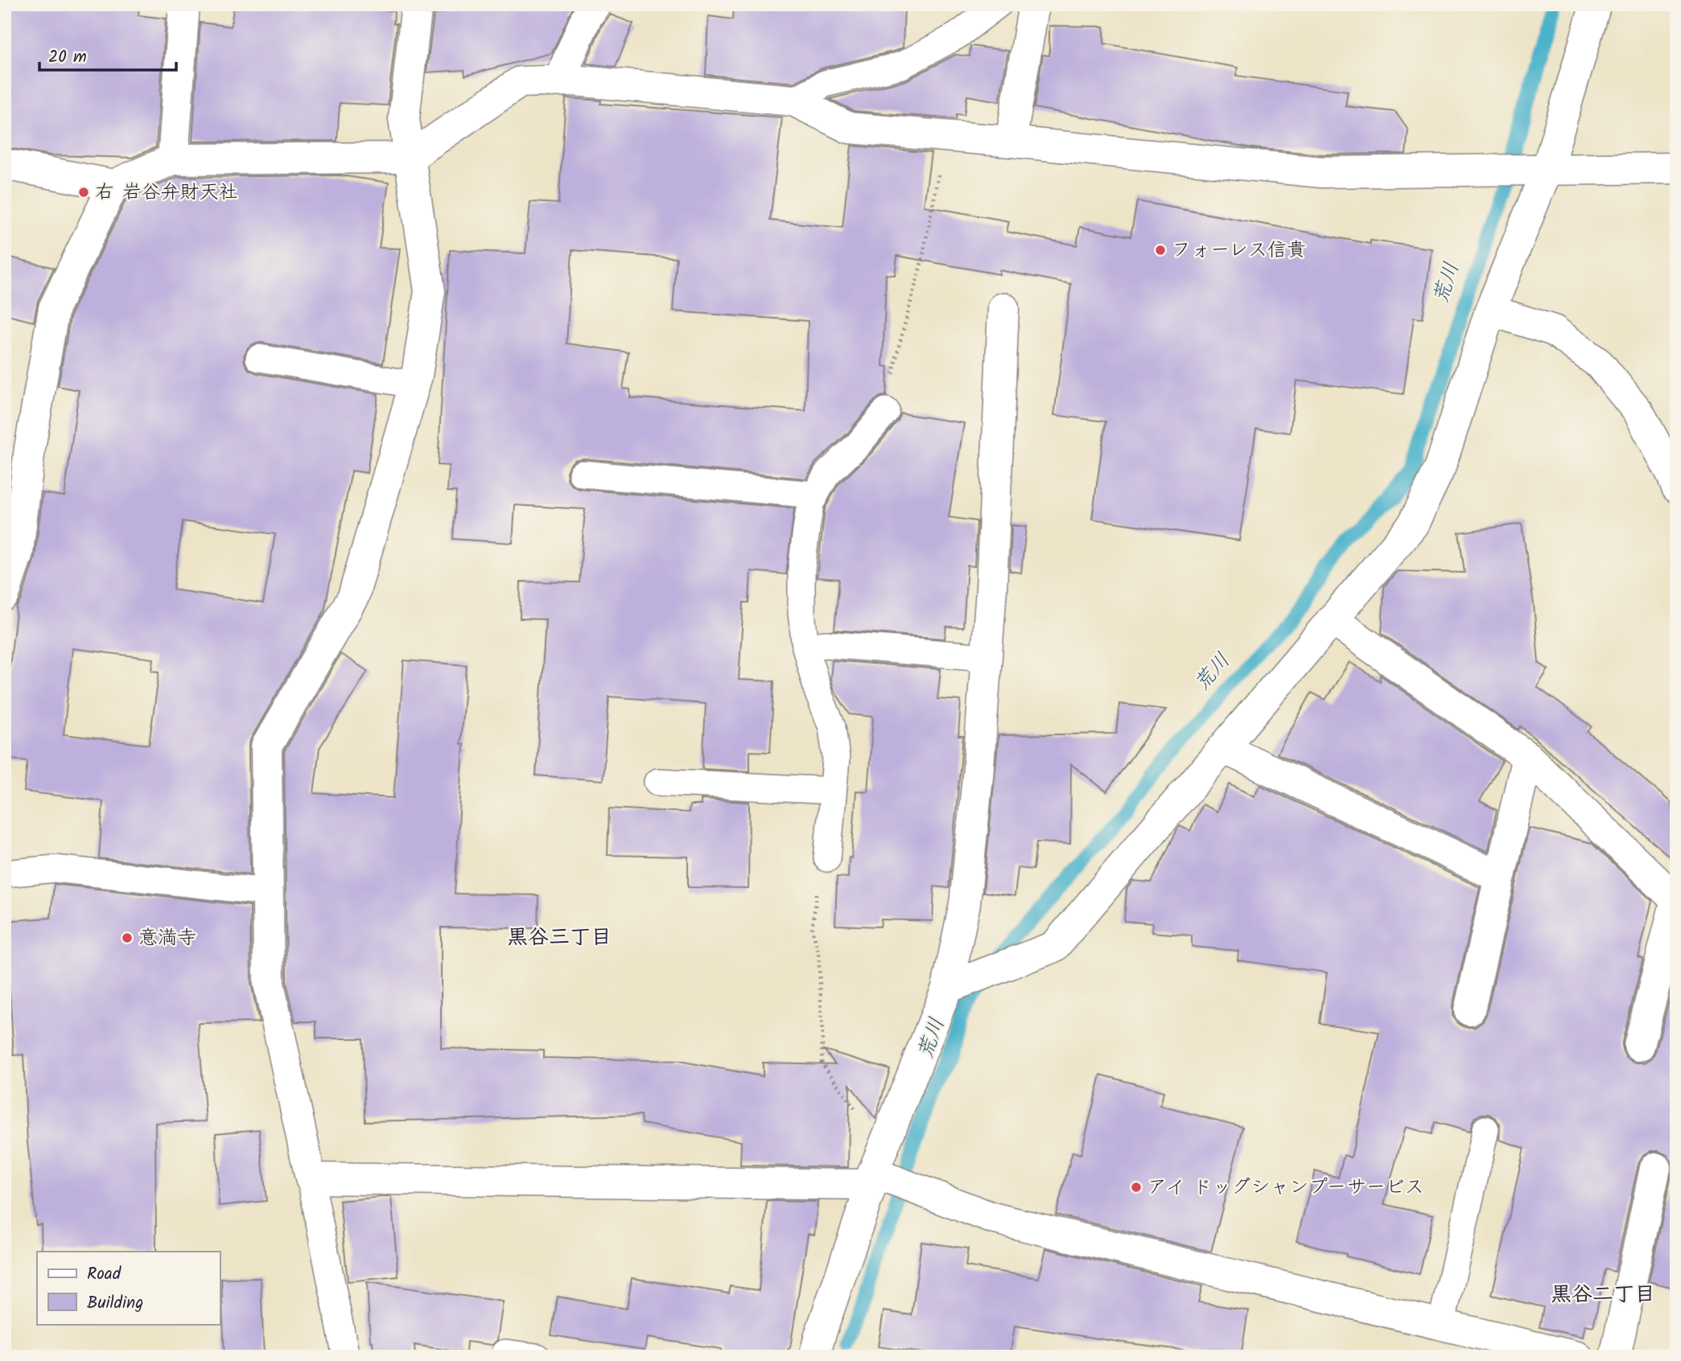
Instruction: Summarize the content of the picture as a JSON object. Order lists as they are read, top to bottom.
{
  "districts": ["黒谷三丁目", "黒谷二丁目"],
  "water": ["荒川"],
  "places": [
    "右 岩谷弁財天社",
    "フォーレス信貴",
    "意満寺",
    "アイ ドッグシャンプーサービス"
  ],
  "legend": ["Road", "Building"],
  "scale_bar": "20 m"
}
